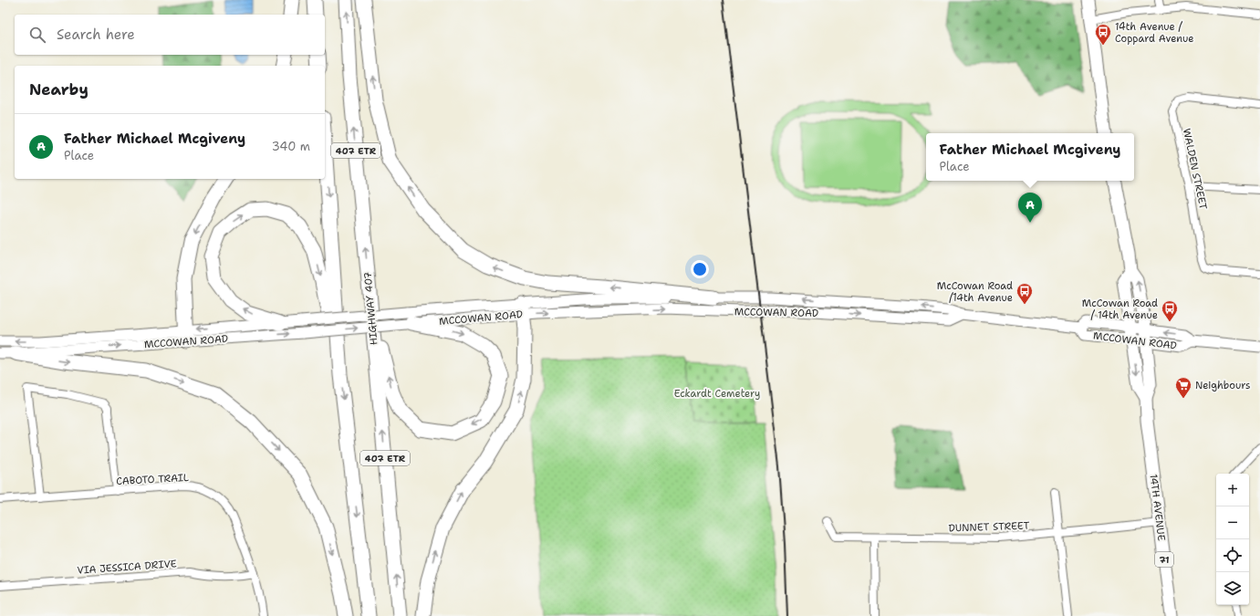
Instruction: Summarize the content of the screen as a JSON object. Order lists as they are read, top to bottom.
{
  "streets": {
    "highway": ["407 ETR", "HIGHWAY 407"],
    "main road": ["MCCOWAN ROAD", "14TH AVENUE", "71"],
    "street": [
      "WALDEN STREET",
      "CABOTO TRAIL",
      "DUNNET STREET",
      "VIA JESSICA DRIVE"
    ]
  },
  "crossings": [
    ["MCCOWAN ROAD", "14TH AVENUE"],
    ["CABOTO TRAIL", "VIA JESSICA DRIVE"],
    ["14TH AVENUE", "DUNNET STREET"]
  ],
  "parks": ["Eckardt Cemetery"],
  "places": {
    "bus stop": ["14th Avenue / Coppard Avenue", "McCowan Road /14th Avenue", "McCowan Road / 14th Avenue"],
    "supermarket": ["Neighbours"]
  },
  "page": {
    "search": "Search here",
    "heading": "Nearby",
    "list": [
      {
        "mark": "A",
        "name": "Father Michael Mcgiveny",
        "note": "Place",
        "value": "340 m"
      }
    ],
    "popup": ["Father Michael Mcgiveny", "Place"],
    "pins": "A",
    "map_buttons": ["+", "−"]
  }
}
